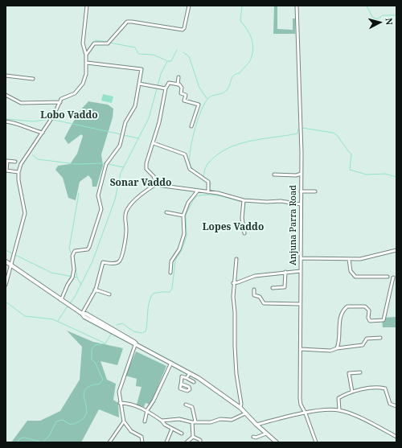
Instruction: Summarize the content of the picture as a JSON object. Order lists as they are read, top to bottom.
{
  "streets": {
    "street": ["Anjuna Parra Road"]
  },
  "districts": ["Lobo Vaddo", "Sonar Vaddo", "Lopes Vaddo"],
  "north": "right"
}
